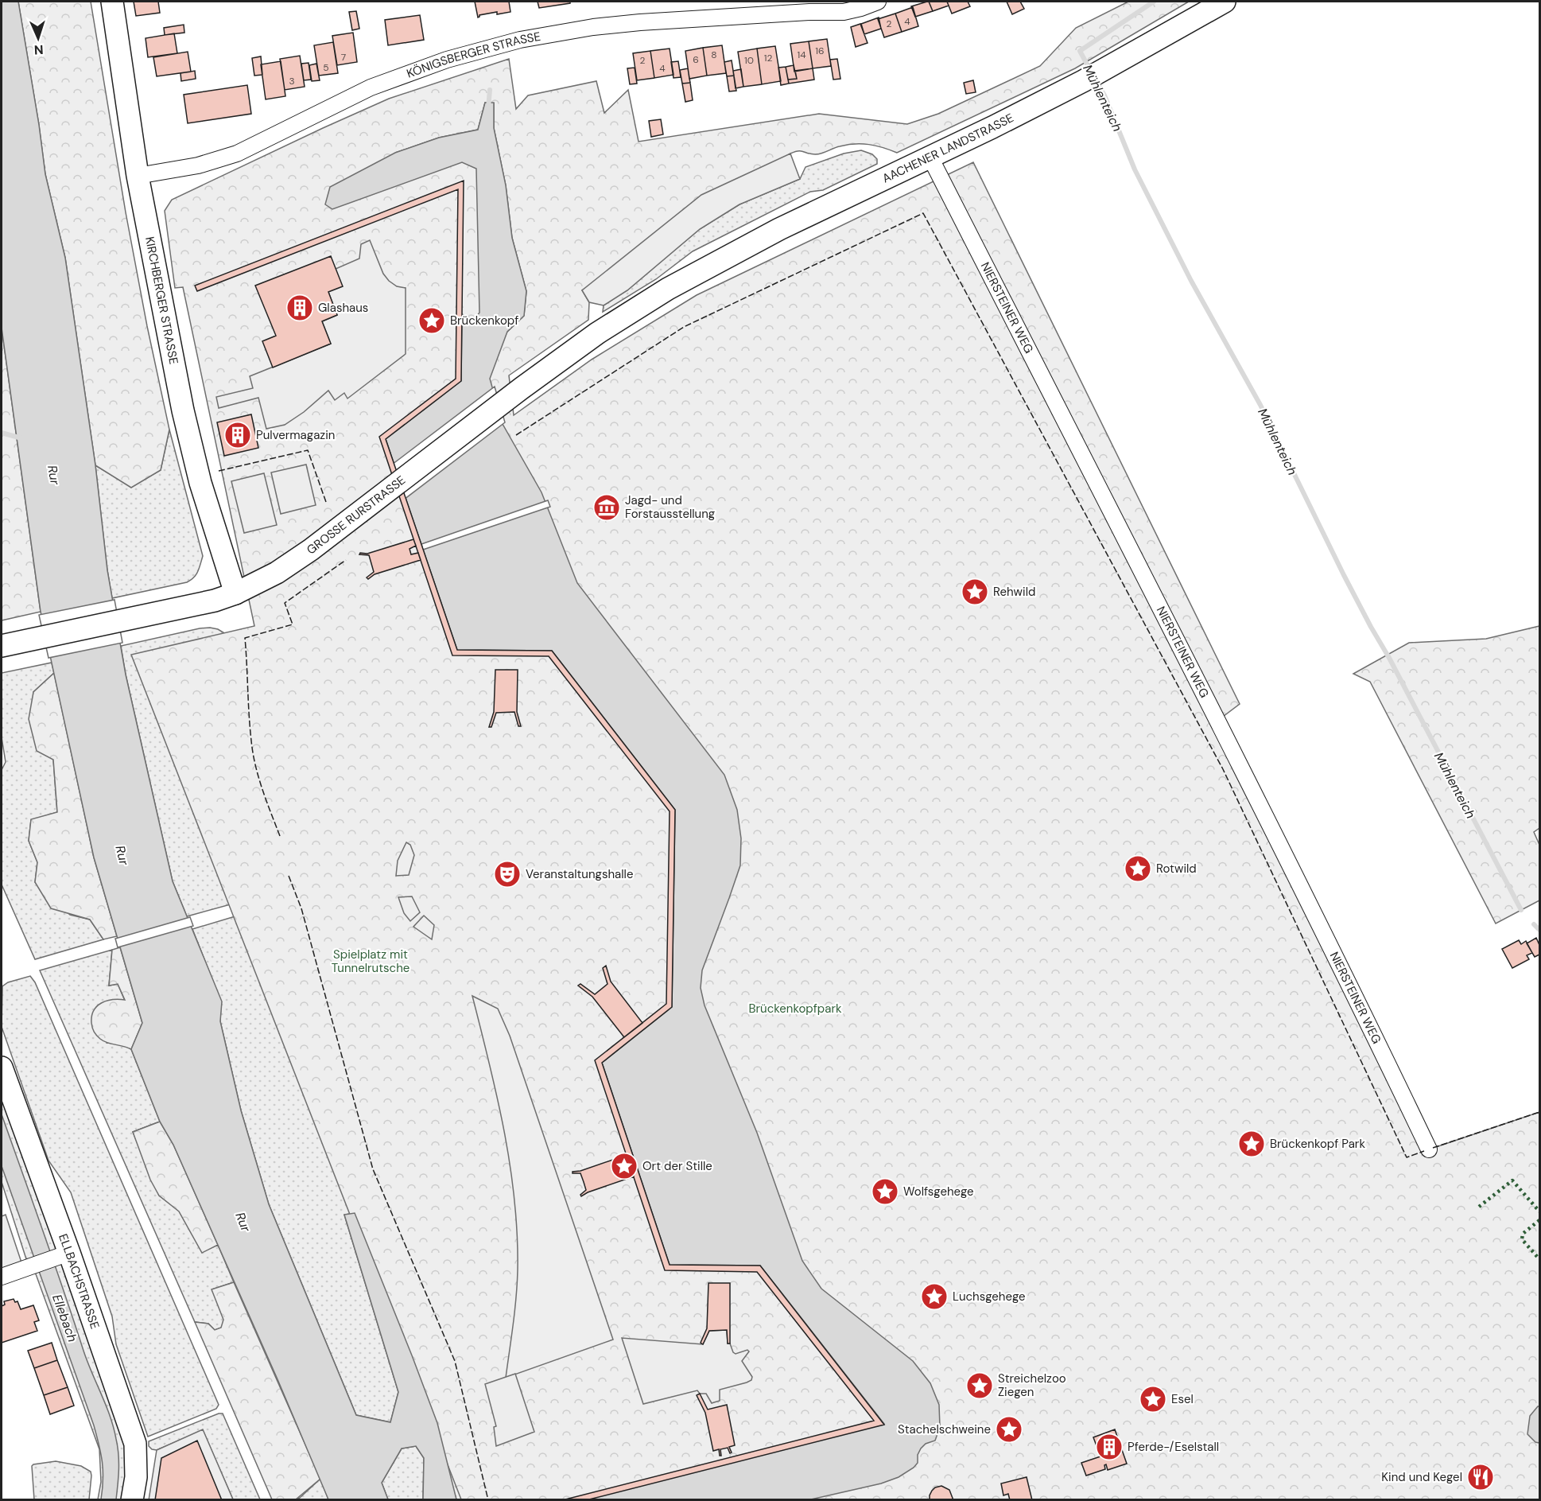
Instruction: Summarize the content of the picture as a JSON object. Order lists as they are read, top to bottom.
{
  "streets": {
    "main road": [
      "AACHENER LANDSTRASSE",
      "KIRCHBERGER STRASSE",
      "GROSSE RURSTRASSE",
      "ELLBACHSTRASSE"
    ],
    "street": ["KÖNIGSBERGER STRASSE", "NIERSTEINER WEG"]
  },
  "crossings": [
    ["KÖNIGSBERGER STRASSE", "KIRCHBERGER STRASSE"],
    ["AACHENER LANDSTRASSE", "NIERSTEINER WEG"],
    ["AACHENER LANDSTRASSE", "GROSSE RURSTRASSE"],
    ["KIRCHBERGER STRASSE", "GROSSE RURSTRASSE"]
  ],
  "water": ["Mühlenteich", "Rur", "Ellebach"],
  "parks": ["Spielplatz mit Tunnelrutsche", "Brückenkopfpark"],
  "places": {
    "building": ["Glashaus", "Pulvermagazin", "Pferde-/Eselstall"],
    "place": [
      "Brückenkopf",
      "Rehwild",
      "Rotwild",
      "Brückenkopf Park",
      "Ort der Stille",
      "Wolfsgehege",
      "Luchsgehege",
      "Streichelzoo Ziegen",
      "Esel",
      "Stachelschweine"
    ],
    "museum": ["Jagd- und Forstausstellung"],
    "theatre": ["Veranstaltungshalle"],
    "restaurant": ["Kind und Kegel"]
  },
  "house_numbers": [
    "4",
    "2",
    "16",
    "8",
    "14",
    "7",
    "12",
    "6",
    "2",
    "10",
    "5",
    "4",
    "3"
  ],
  "north": "bottom"
}
